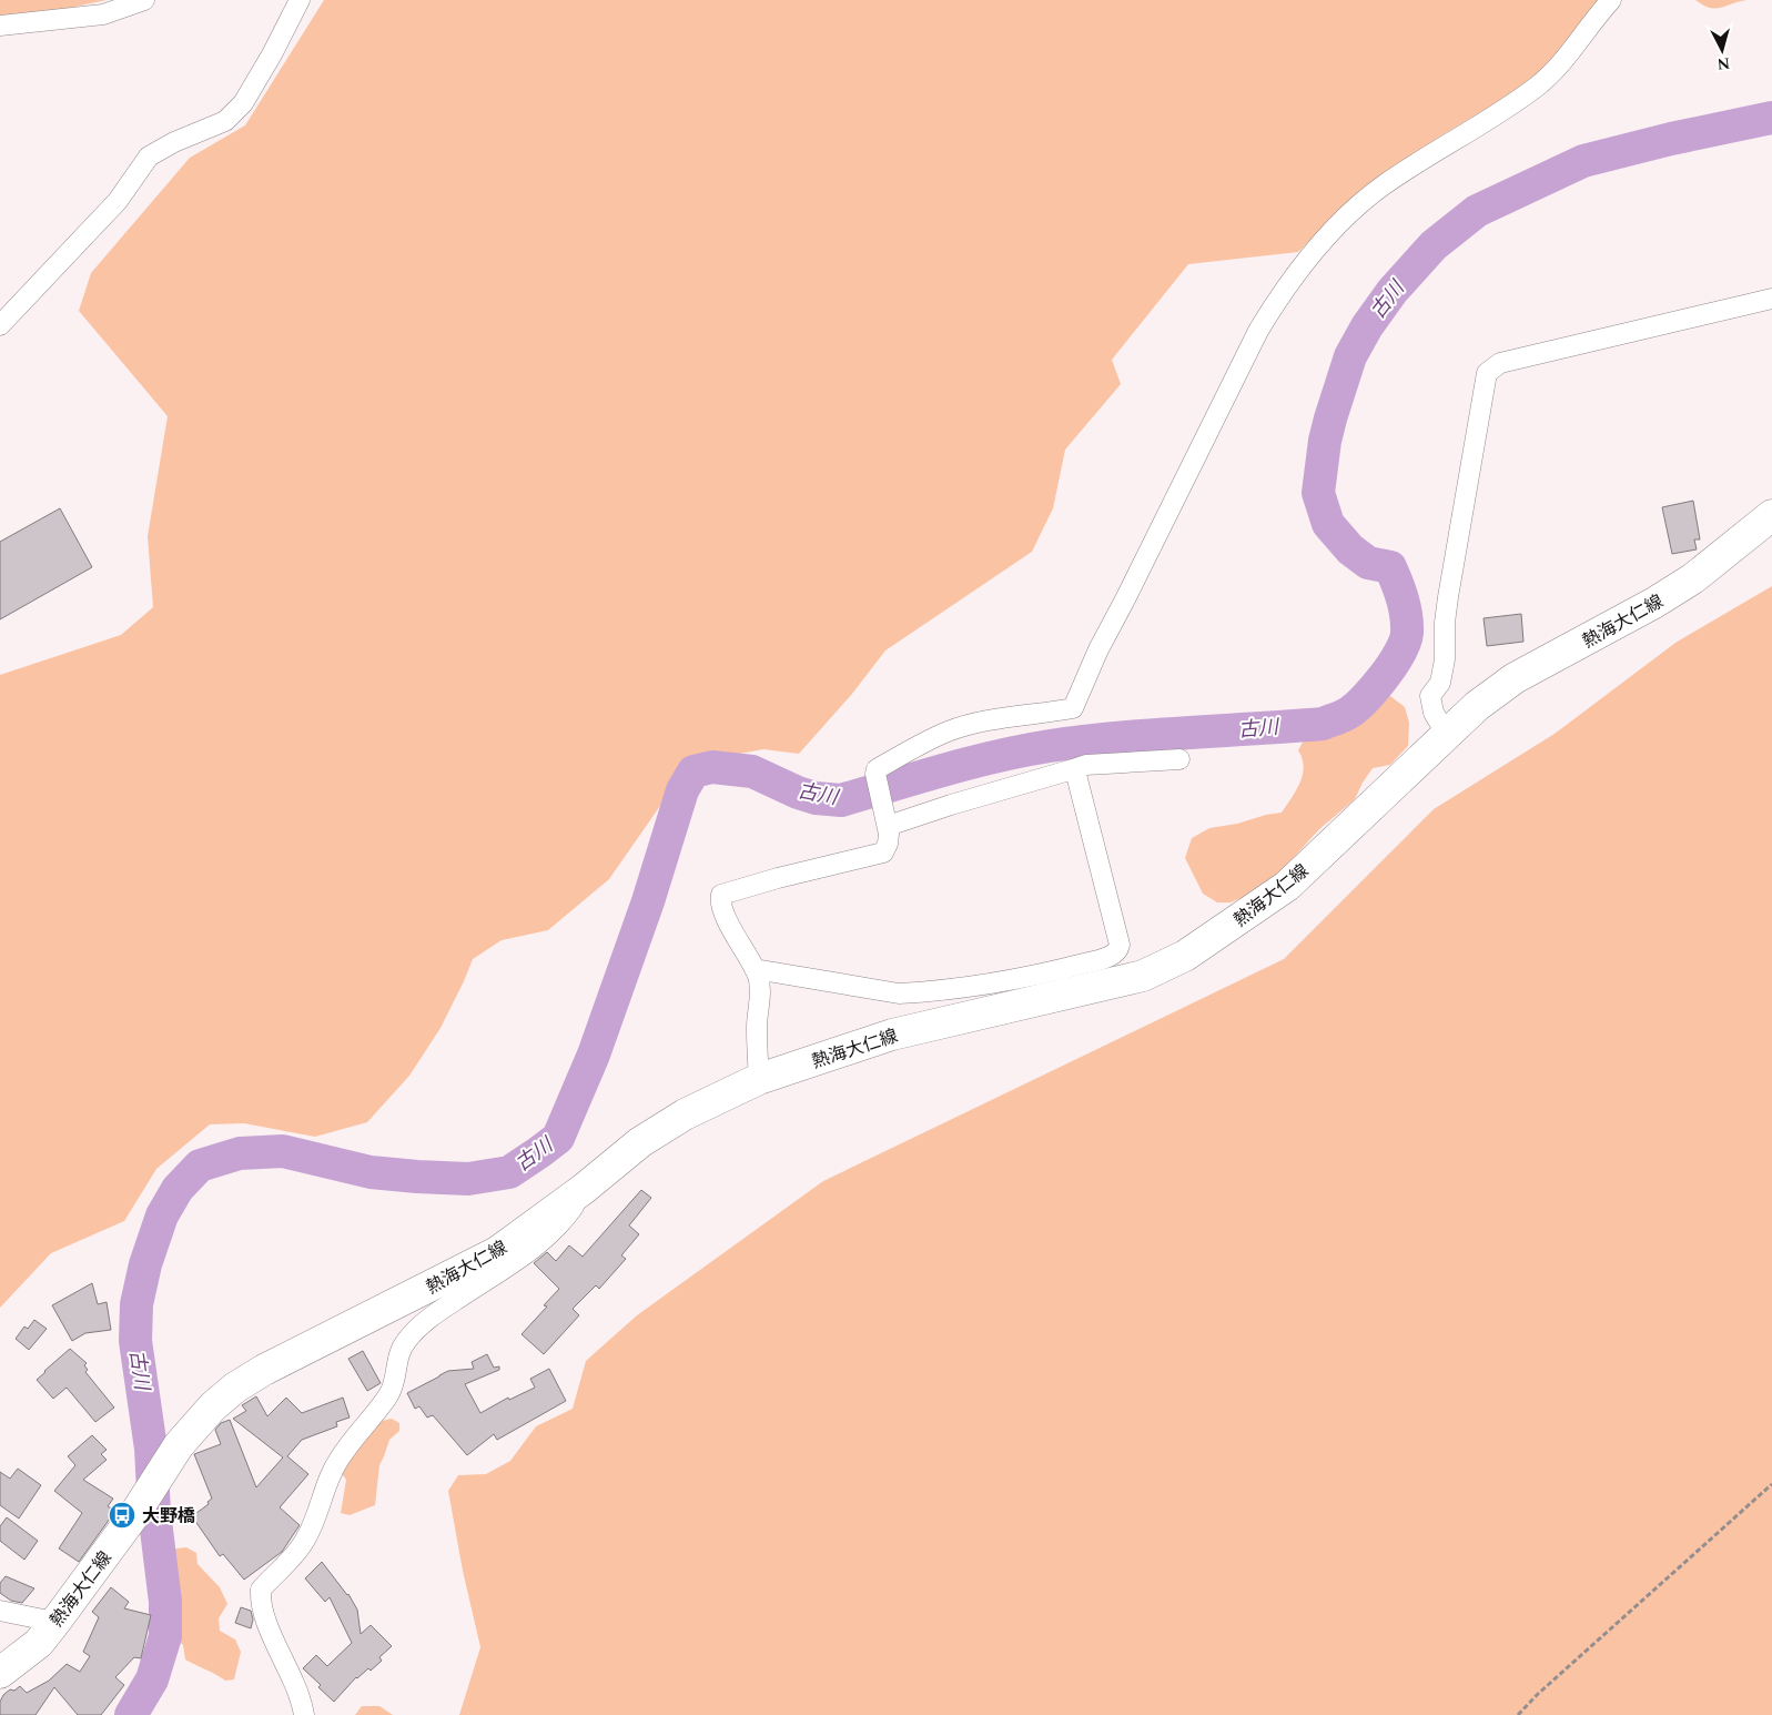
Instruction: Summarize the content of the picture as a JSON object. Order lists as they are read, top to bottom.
{
  "streets": {
    "main road": ["熱海大仁線"]
  },
  "water": ["古川"],
  "places": {
    "bus stop": ["大野橋"]
  },
  "north": "bottom"
}
